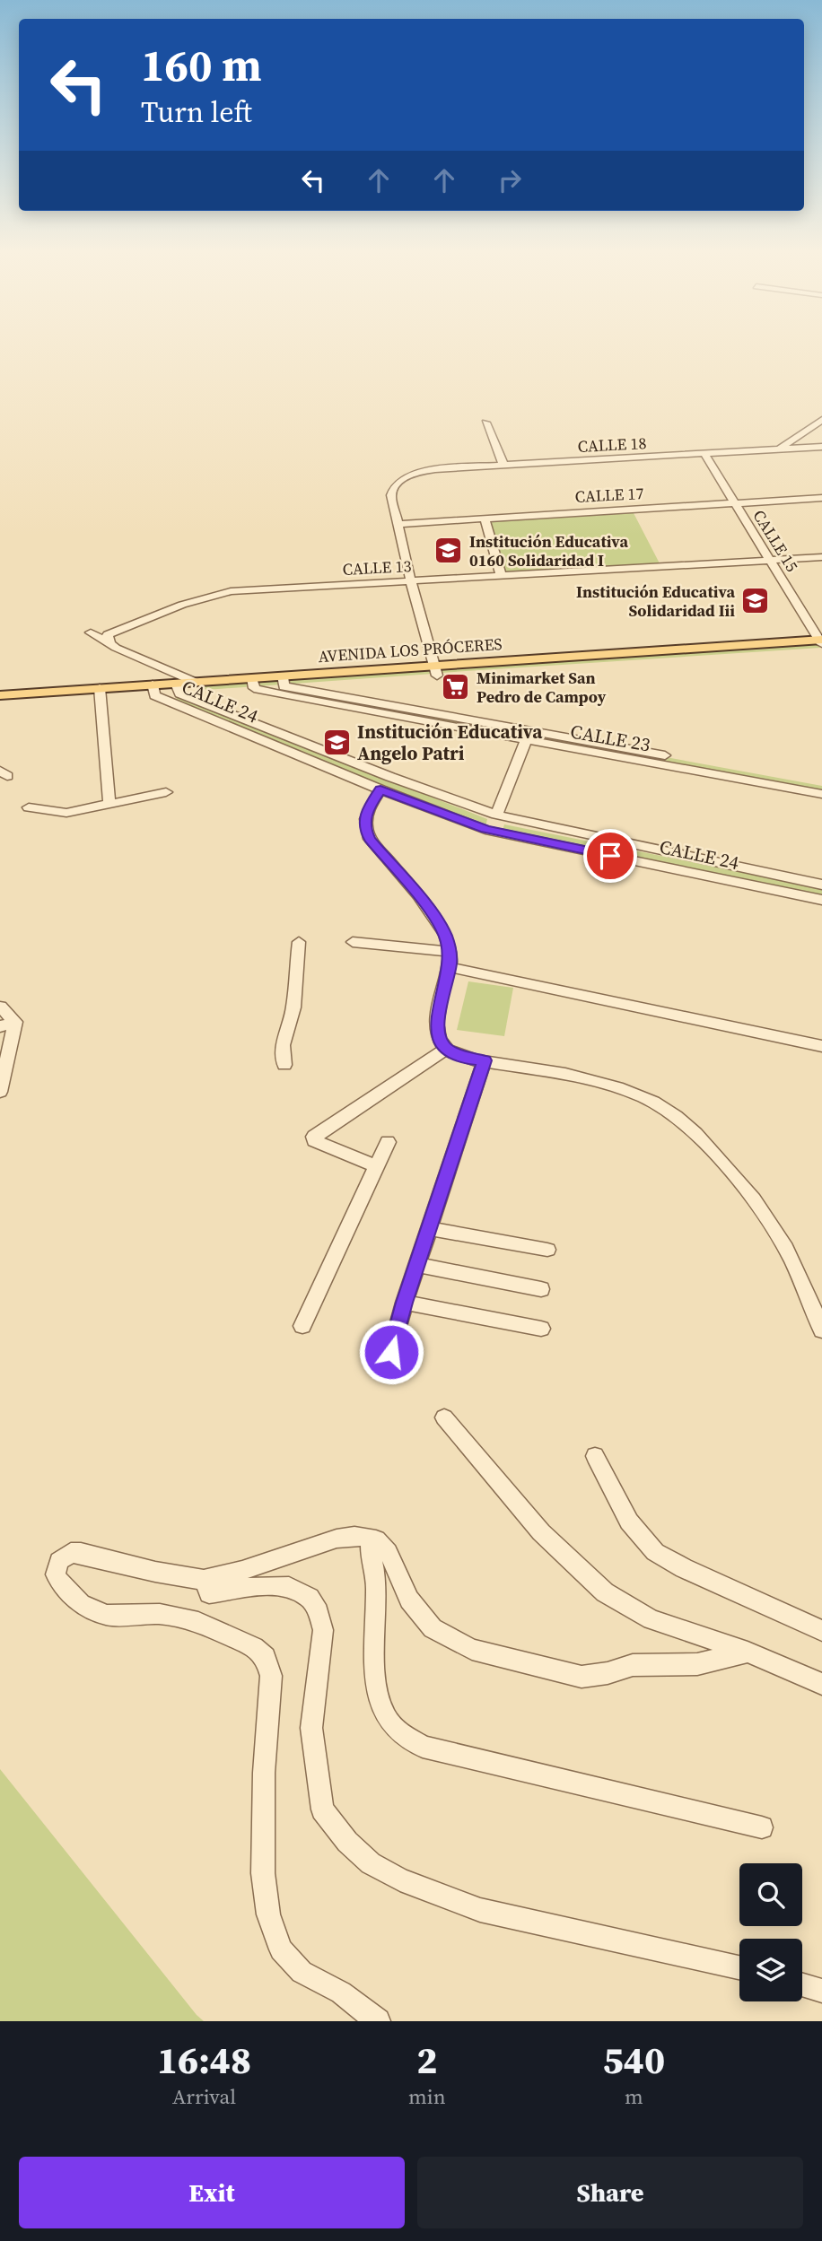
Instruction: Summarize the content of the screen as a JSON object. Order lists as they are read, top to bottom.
{
  "streets": {
    "main road": ["AVENIDA LOS PRÓCERES"],
    "street": [
      "CALLE 18",
      "CALLE 17",
      "CALLE 15",
      "CALLE 13",
      "CALLE 24",
      "CALLE 23"
    ]
  },
  "crossings": [
    ["CALLE 18", "CALLE 17"],
    ["CALLE 18", "CALLE 15"],
    ["CALLE 17", "CALLE 15"],
    ["CALLE 15", "CALLE 13"],
    ["CALLE 15", "AVENIDA LOS PRÓCERES"],
    ["AVENIDA LOS PRÓCERES", "CALLE 24"],
    ["AVENIDA LOS PRÓCERES", "CALLE 23"]
  ],
  "places": {
    "school or university": ["Institución Educativa 0160 Solidaridad I", "Institución Educativa Solidaridad Iii", "Institución Educativa Angelo Patri"],
    "supermarket": ["Minimarket San Pedro de Campoy"]
  },
  "page": {
    "turn": ["160 m", "Turn left"],
    "eta": [
      "16:48",
      "Arrival",
      "2",
      "min",
      "540",
      "m"
    ],
    "buttons": ["Exit", "Share"]
  }
}
